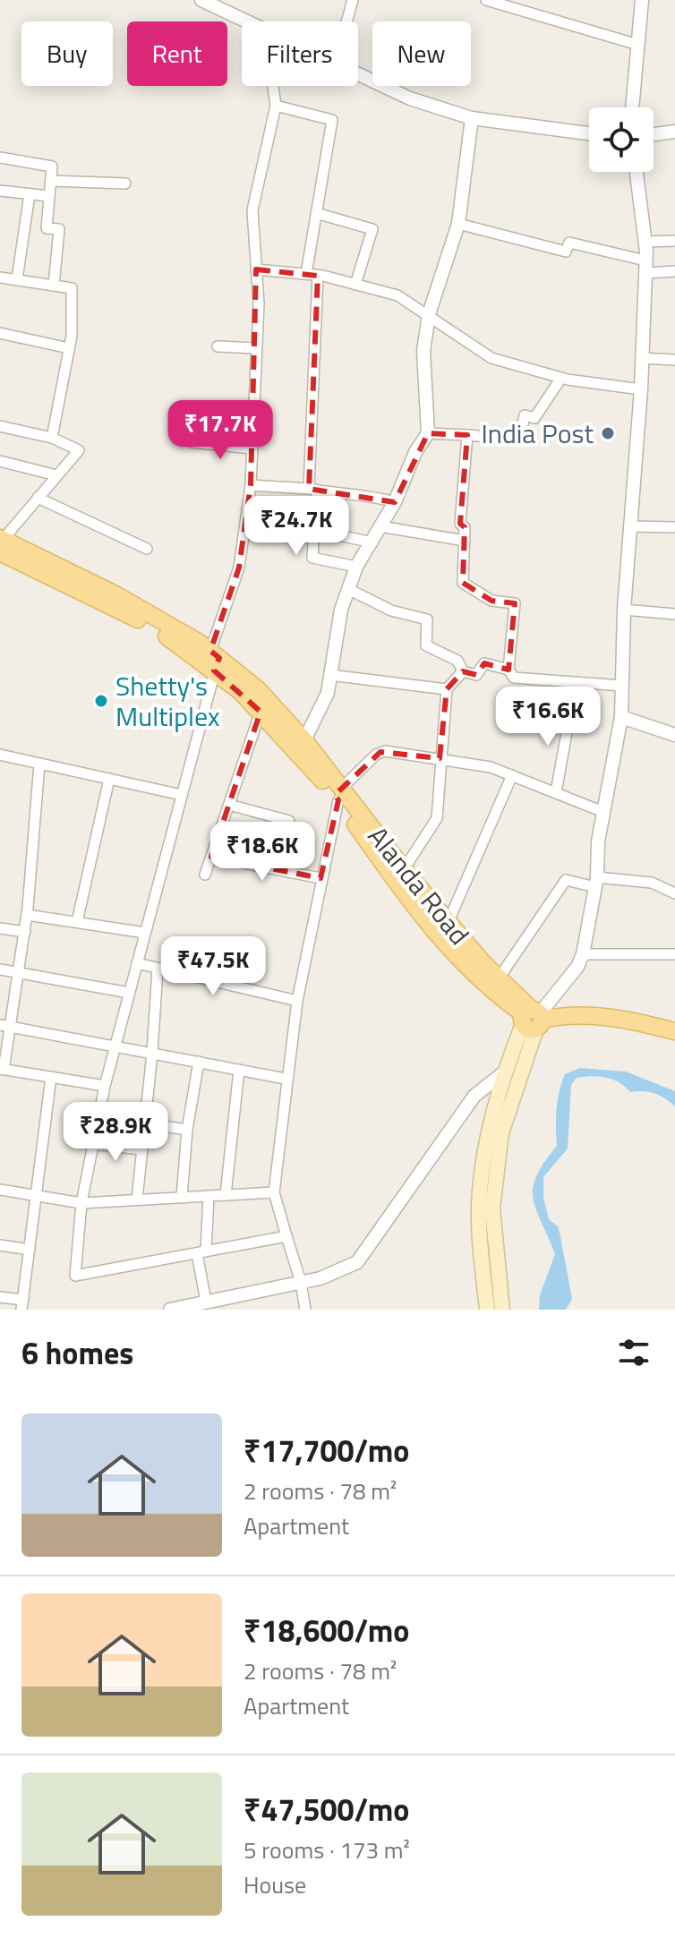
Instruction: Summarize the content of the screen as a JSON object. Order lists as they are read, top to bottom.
{
  "streets": {
    "main road": ["Alanda Road"]
  },
  "places": ["India Post", "Shetty's Multiplex"],
  "page": {
    "chip": [
      "Buy",
      "Rent",
      "Filters",
      "New"
    ],
    "price": [
      "₹17.7K",
      "₹24.7K",
      "₹16.6K",
      "₹18.6K",
      "₹47.5K",
      "₹28.9K"
    ],
    "heading": "6 homes",
    "list": [
      {
        "name": "₹17,700/mo",
        "note": "2 rooms · 78 m² · Apartment"
      },
      {
        "name": "₹18,600/mo",
        "note": "2 rooms · 78 m² · Apartment"
      },
      {
        "name": "₹47,500/mo",
        "note": "5 rooms · 173 m² · House"
      }
    ]
  }
}
